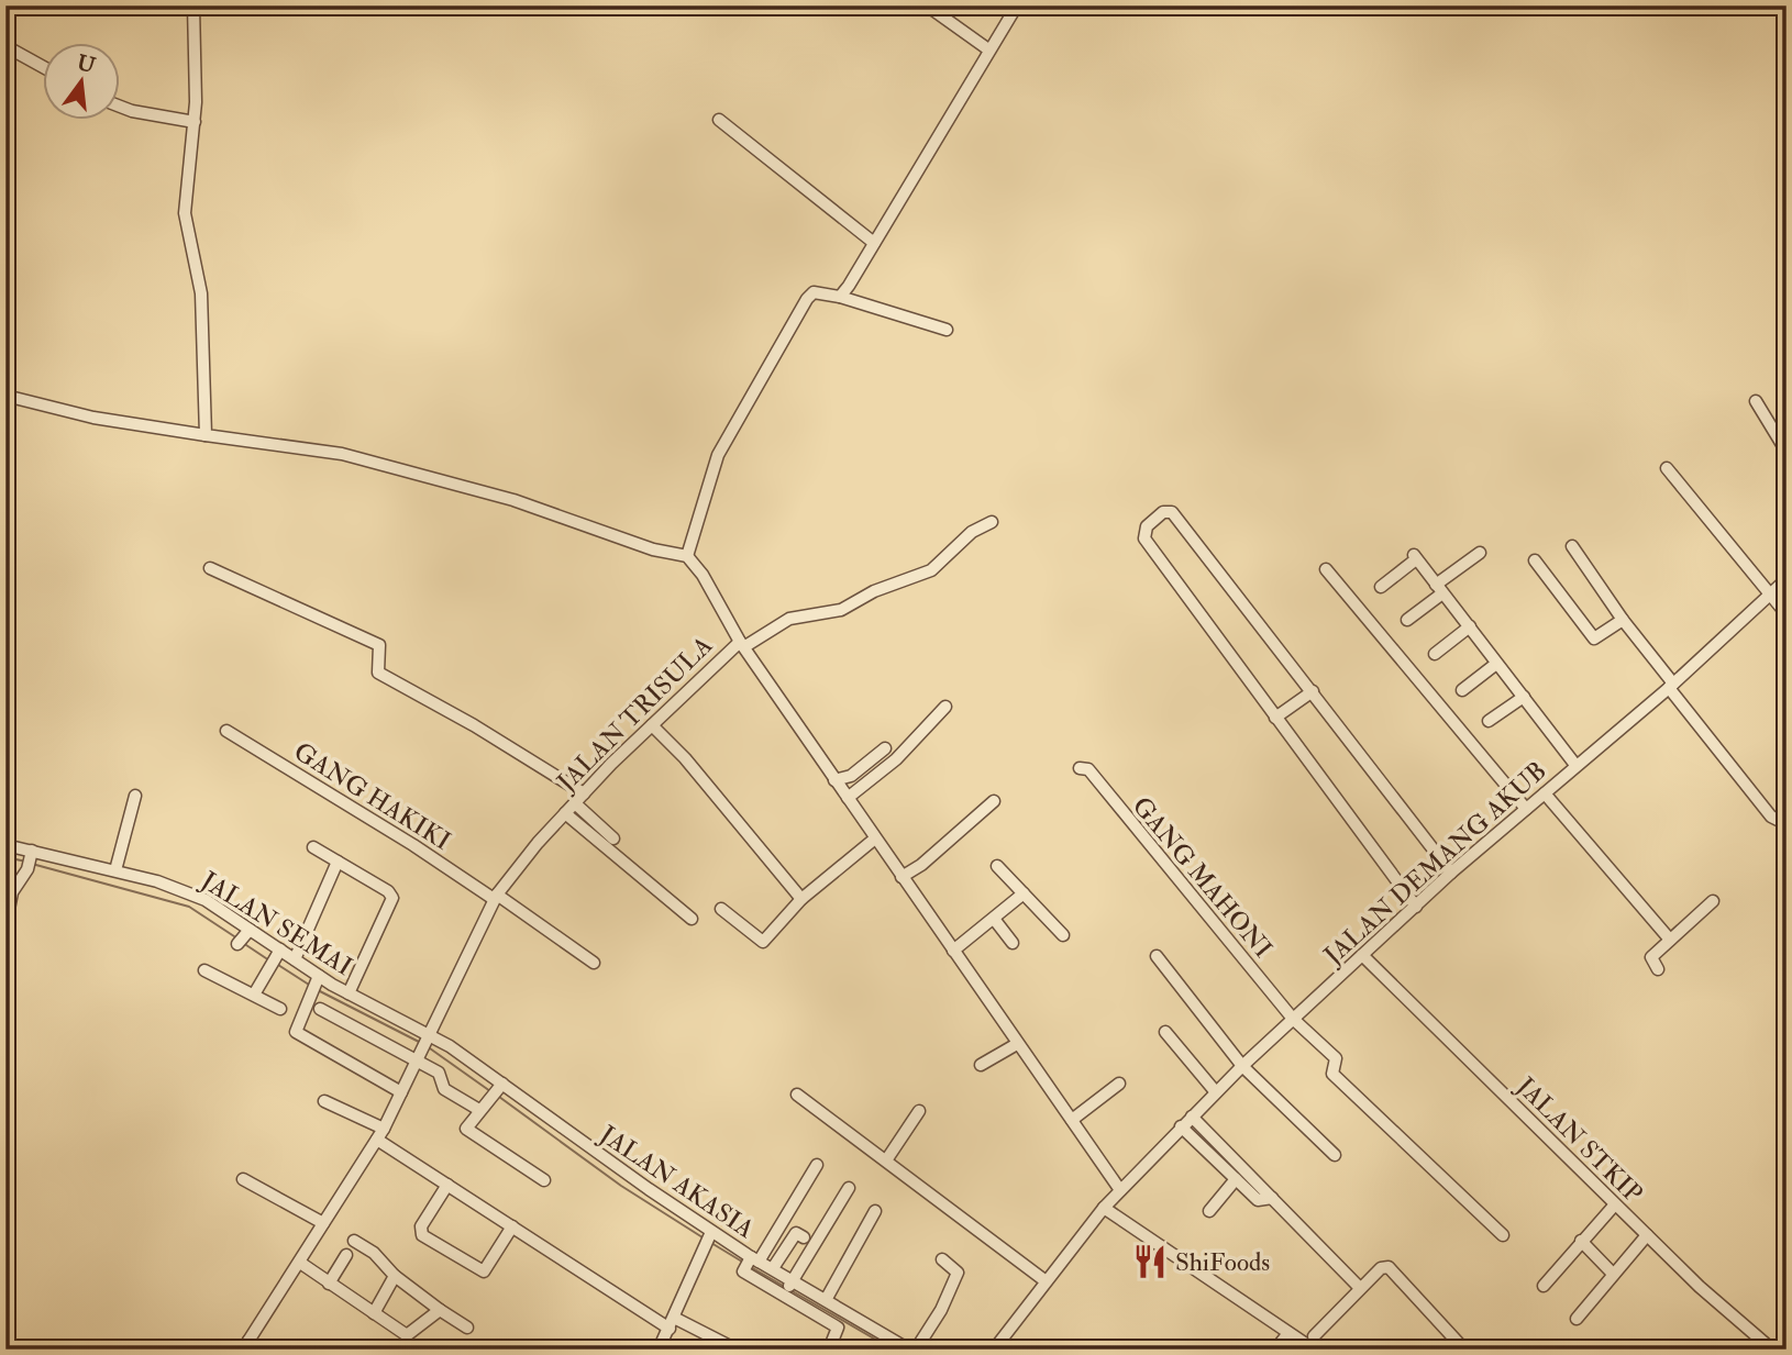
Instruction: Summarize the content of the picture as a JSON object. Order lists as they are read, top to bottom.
{
  "streets": {
    "street": [
      "JALAN TRISULA",
      "GANG HAKIKI",
      "JALAN DEMANG AKUB",
      "GANG MAHONI",
      "JALAN SEMAI",
      "JALAN STKIP",
      "JALAN AKASIA"
    ]
  },
  "crossings": [
    ["JALAN TRISULA", "GANG HAKIKI"],
    ["JALAN TRISULA", "JALAN DEMANG AKUB"],
    ["JALAN TRISULA", "JALAN SEMAI"],
    ["JALAN TRISULA", "JALAN AKASIA"],
    ["JALAN DEMANG AKUB", "GANG MAHONI"],
    ["JALAN DEMANG AKUB", "JALAN STKIP"],
    ["JALAN SEMAI", "JALAN AKASIA"]
  ],
  "places": {
    "restaurant": ["ShiFoods"]
  },
  "north": "top"
}
